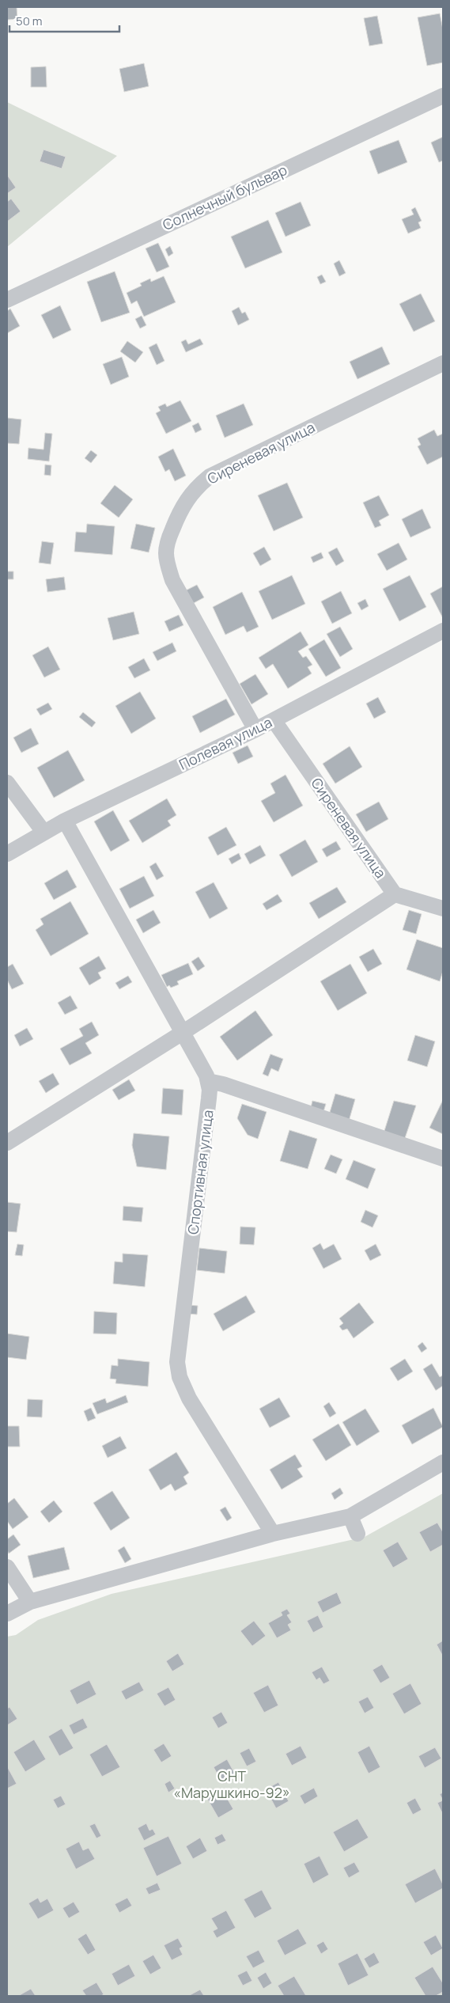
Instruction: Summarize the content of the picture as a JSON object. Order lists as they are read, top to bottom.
{
  "streets": {
    "street": [
      "Солнечный бульвар",
      "Сиреневая улица",
      "Полевая улица",
      "Спортивная улица"
    ]
  },
  "crossings": [
    ["Сиреневая улица", "Полевая улица"],
    ["Полевая улица", "Спортивная улица"]
  ],
  "parks": ["СНТ «Марушкино-92»"],
  "scale_bar": "50 m"
}
